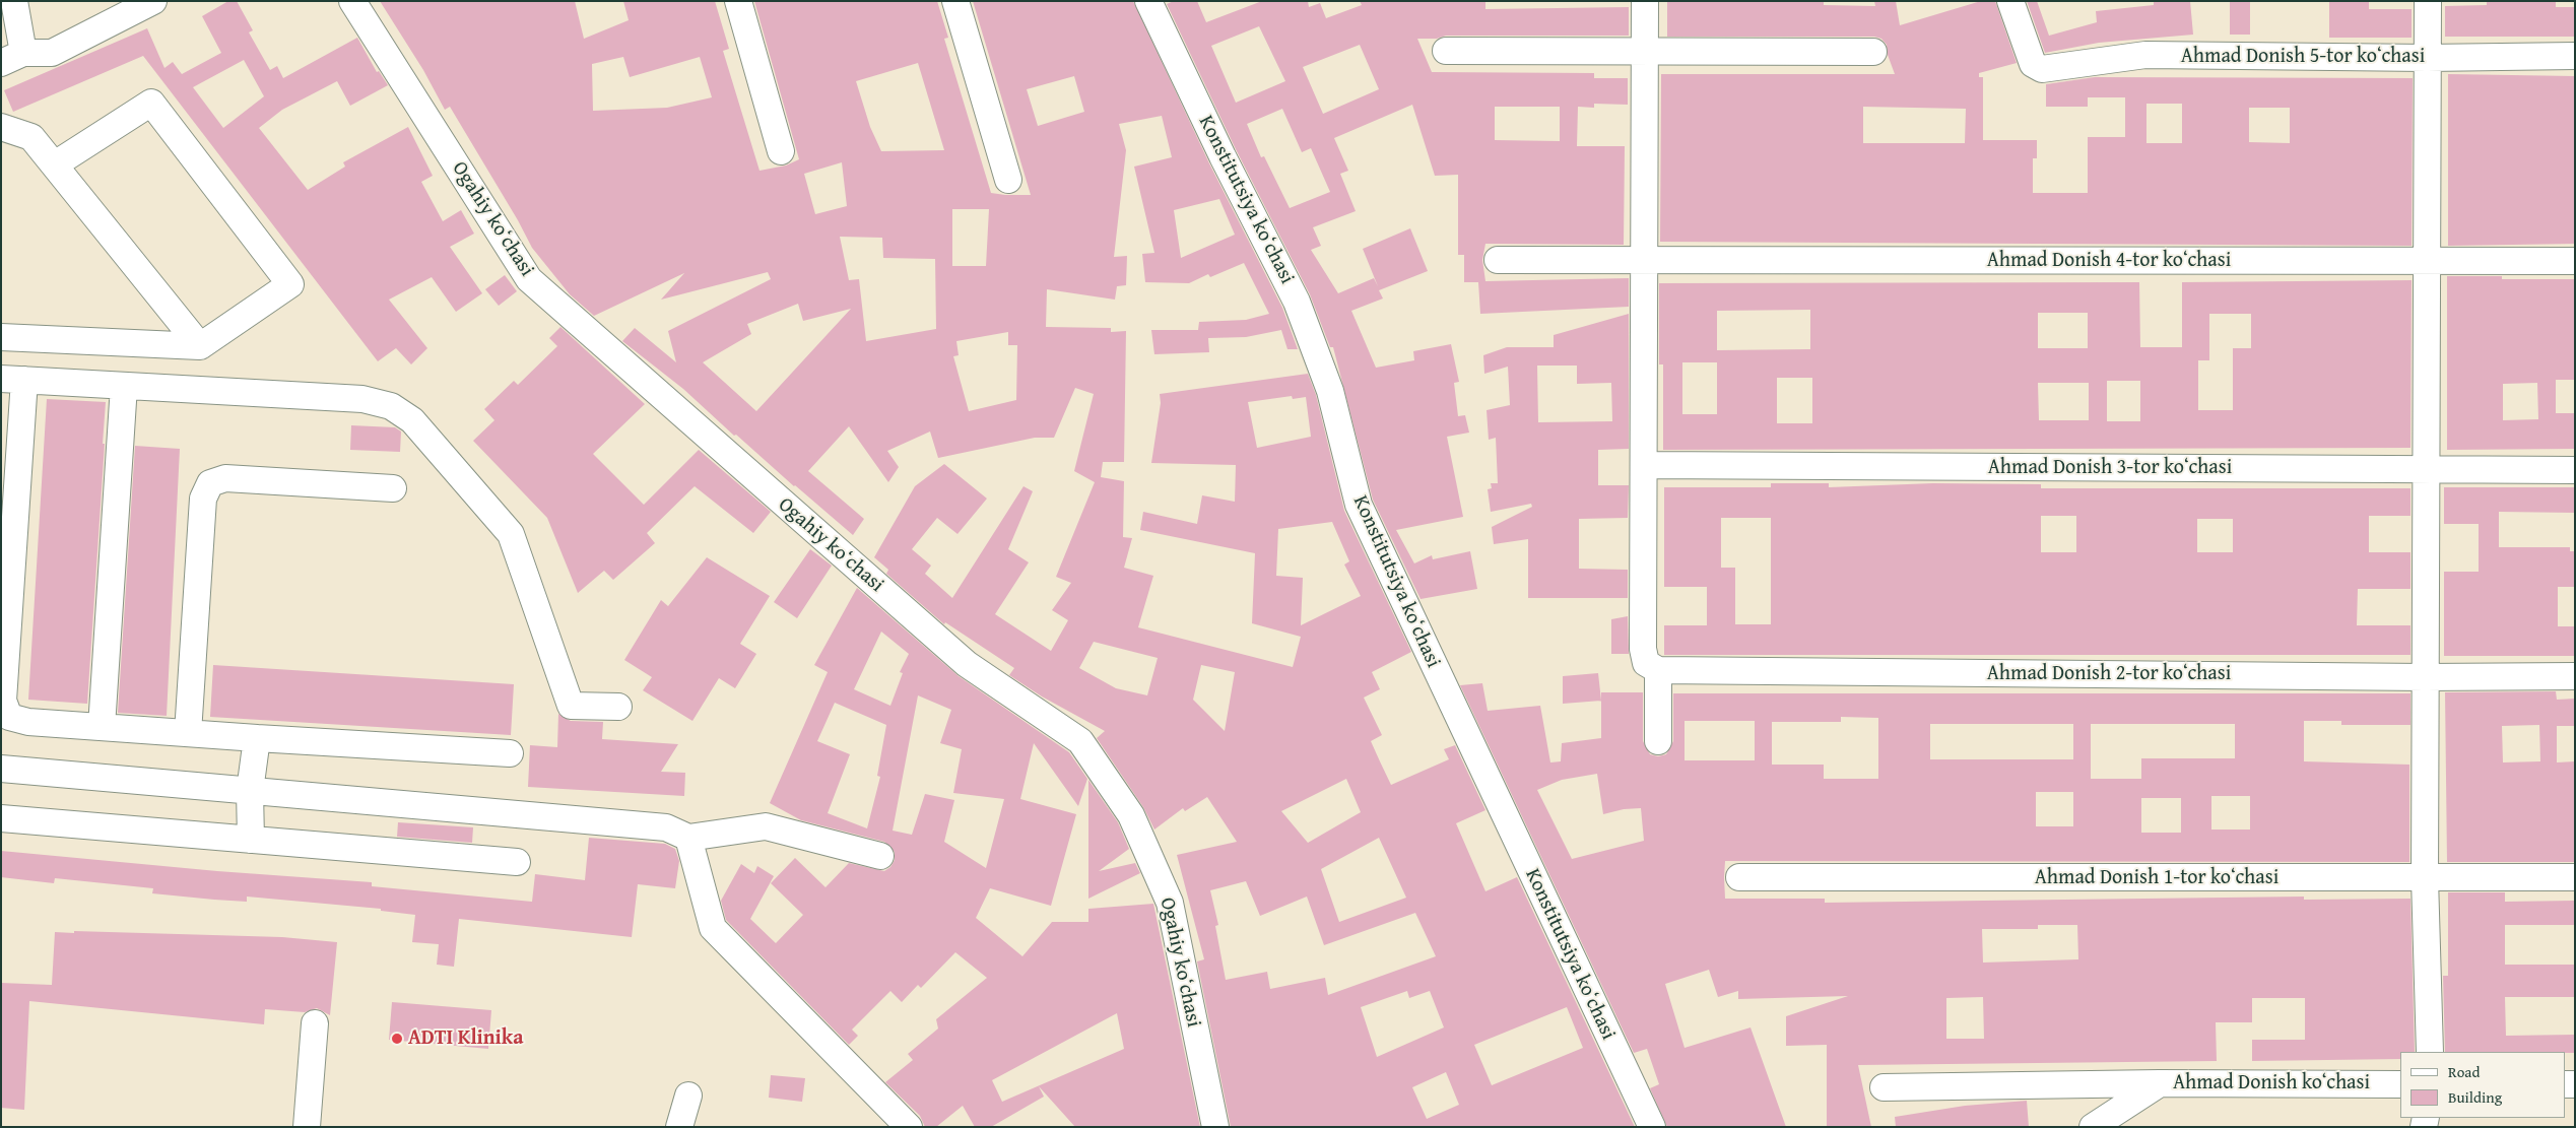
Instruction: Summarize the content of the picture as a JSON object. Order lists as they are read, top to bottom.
{
  "streets": {
    "street": [
      "Ahmad Donish 5-tor koʻchasi",
      "Konstitutsiya koʻchasi",
      "Ogahiy koʻchasi",
      "Ahmad Donish 4-tor koʻchasi",
      "Ahmad Donish 3-tor koʻchasi",
      "Ahmad Donish 2-tor koʻchasi",
      "Ahmad Donish 1-tor koʻchasi",
      "Ahmad Donish koʻchasi"
    ]
  },
  "places": ["ADTI Klinika"],
  "legend": ["Road", "Building"]
}
